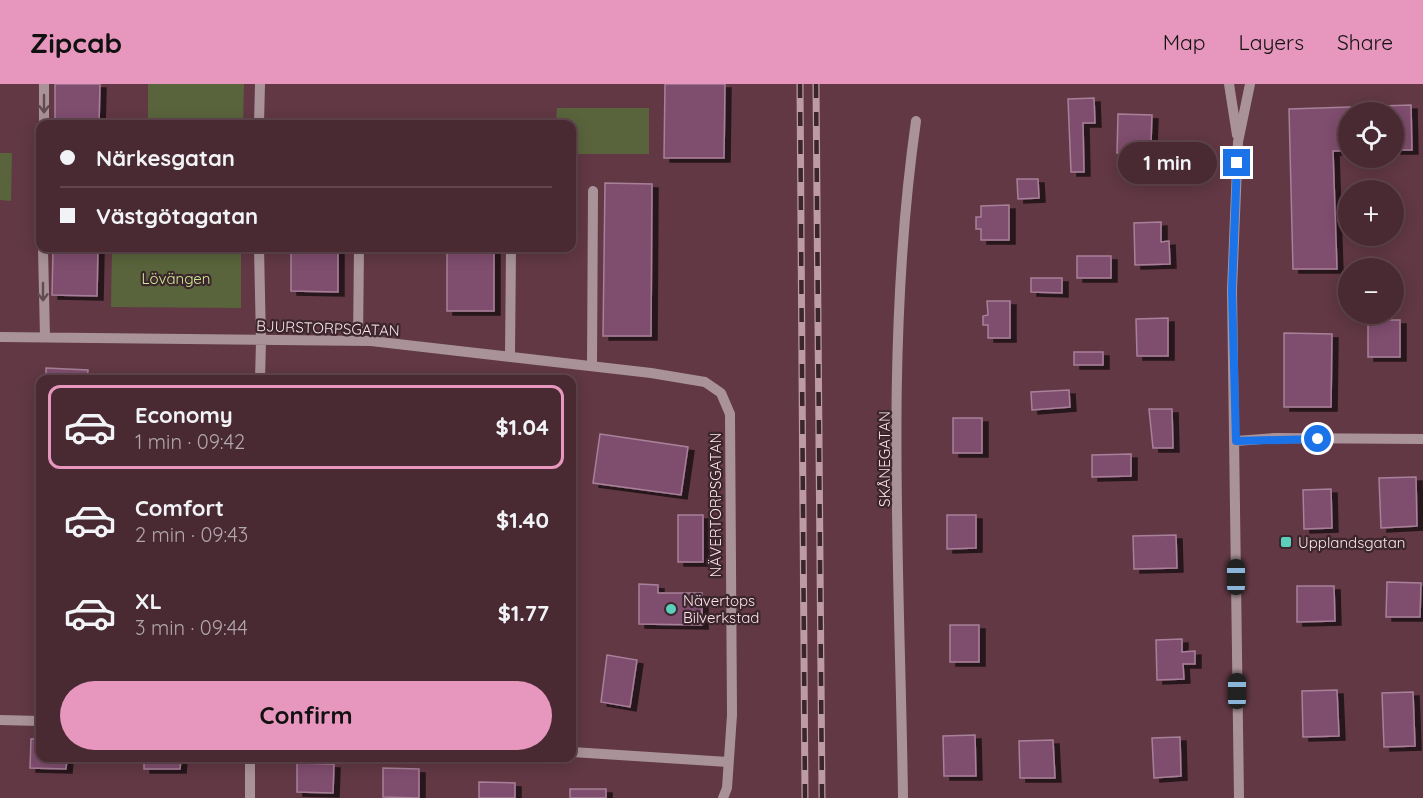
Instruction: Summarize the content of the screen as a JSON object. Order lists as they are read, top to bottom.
{
  "streets": {
    "street": ["BJURSTORPSGATAN", "SKÅNEGATAN", "NÄVERTORPSGATAN"]
  },
  "crossings": [
    ["BJURSTORPSGATAN", "NÄVERTORPSGATAN"]
  ],
  "parks": ["Lövängen"],
  "places": {
    "transit": ["Upplandsgatan"],
    "other": ["Nävertops Bilverkstad"]
  },
  "page": {
    "header": "Zipcab",
    "nav": ["Map", "Layers", "Share"],
    "map_buttons": ["+", "−"],
    "banner": ["Närkesgatan", "Västgötagatan"],
    "bubble": "1 min",
    "list": [
      {
        "name": "Economy",
        "note": "1 min · 09:42",
        "value": "$1.04"
      },
      {
        "name": "Comfort",
        "note": "2 min · 09:43",
        "value": "$1.40"
      },
      {
        "name": "XL",
        "note": "3 min · 09:44",
        "value": "$1.77"
      }
    ],
    "buttons": "Confirm"
  }
}
